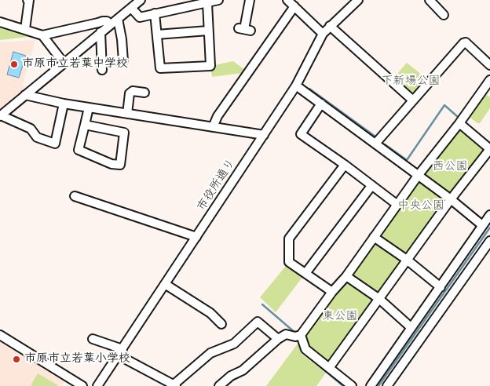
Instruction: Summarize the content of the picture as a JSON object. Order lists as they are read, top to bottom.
{
  "streets": {
    "street": ["市役所通り"]
  },
  "parks": [
    "下新場公園",
    "西公園",
    "中央公園",
    "東公園"
  ],
  "places": ["市原市立若葉中学校", "市原市立若葉小学校"]
}
